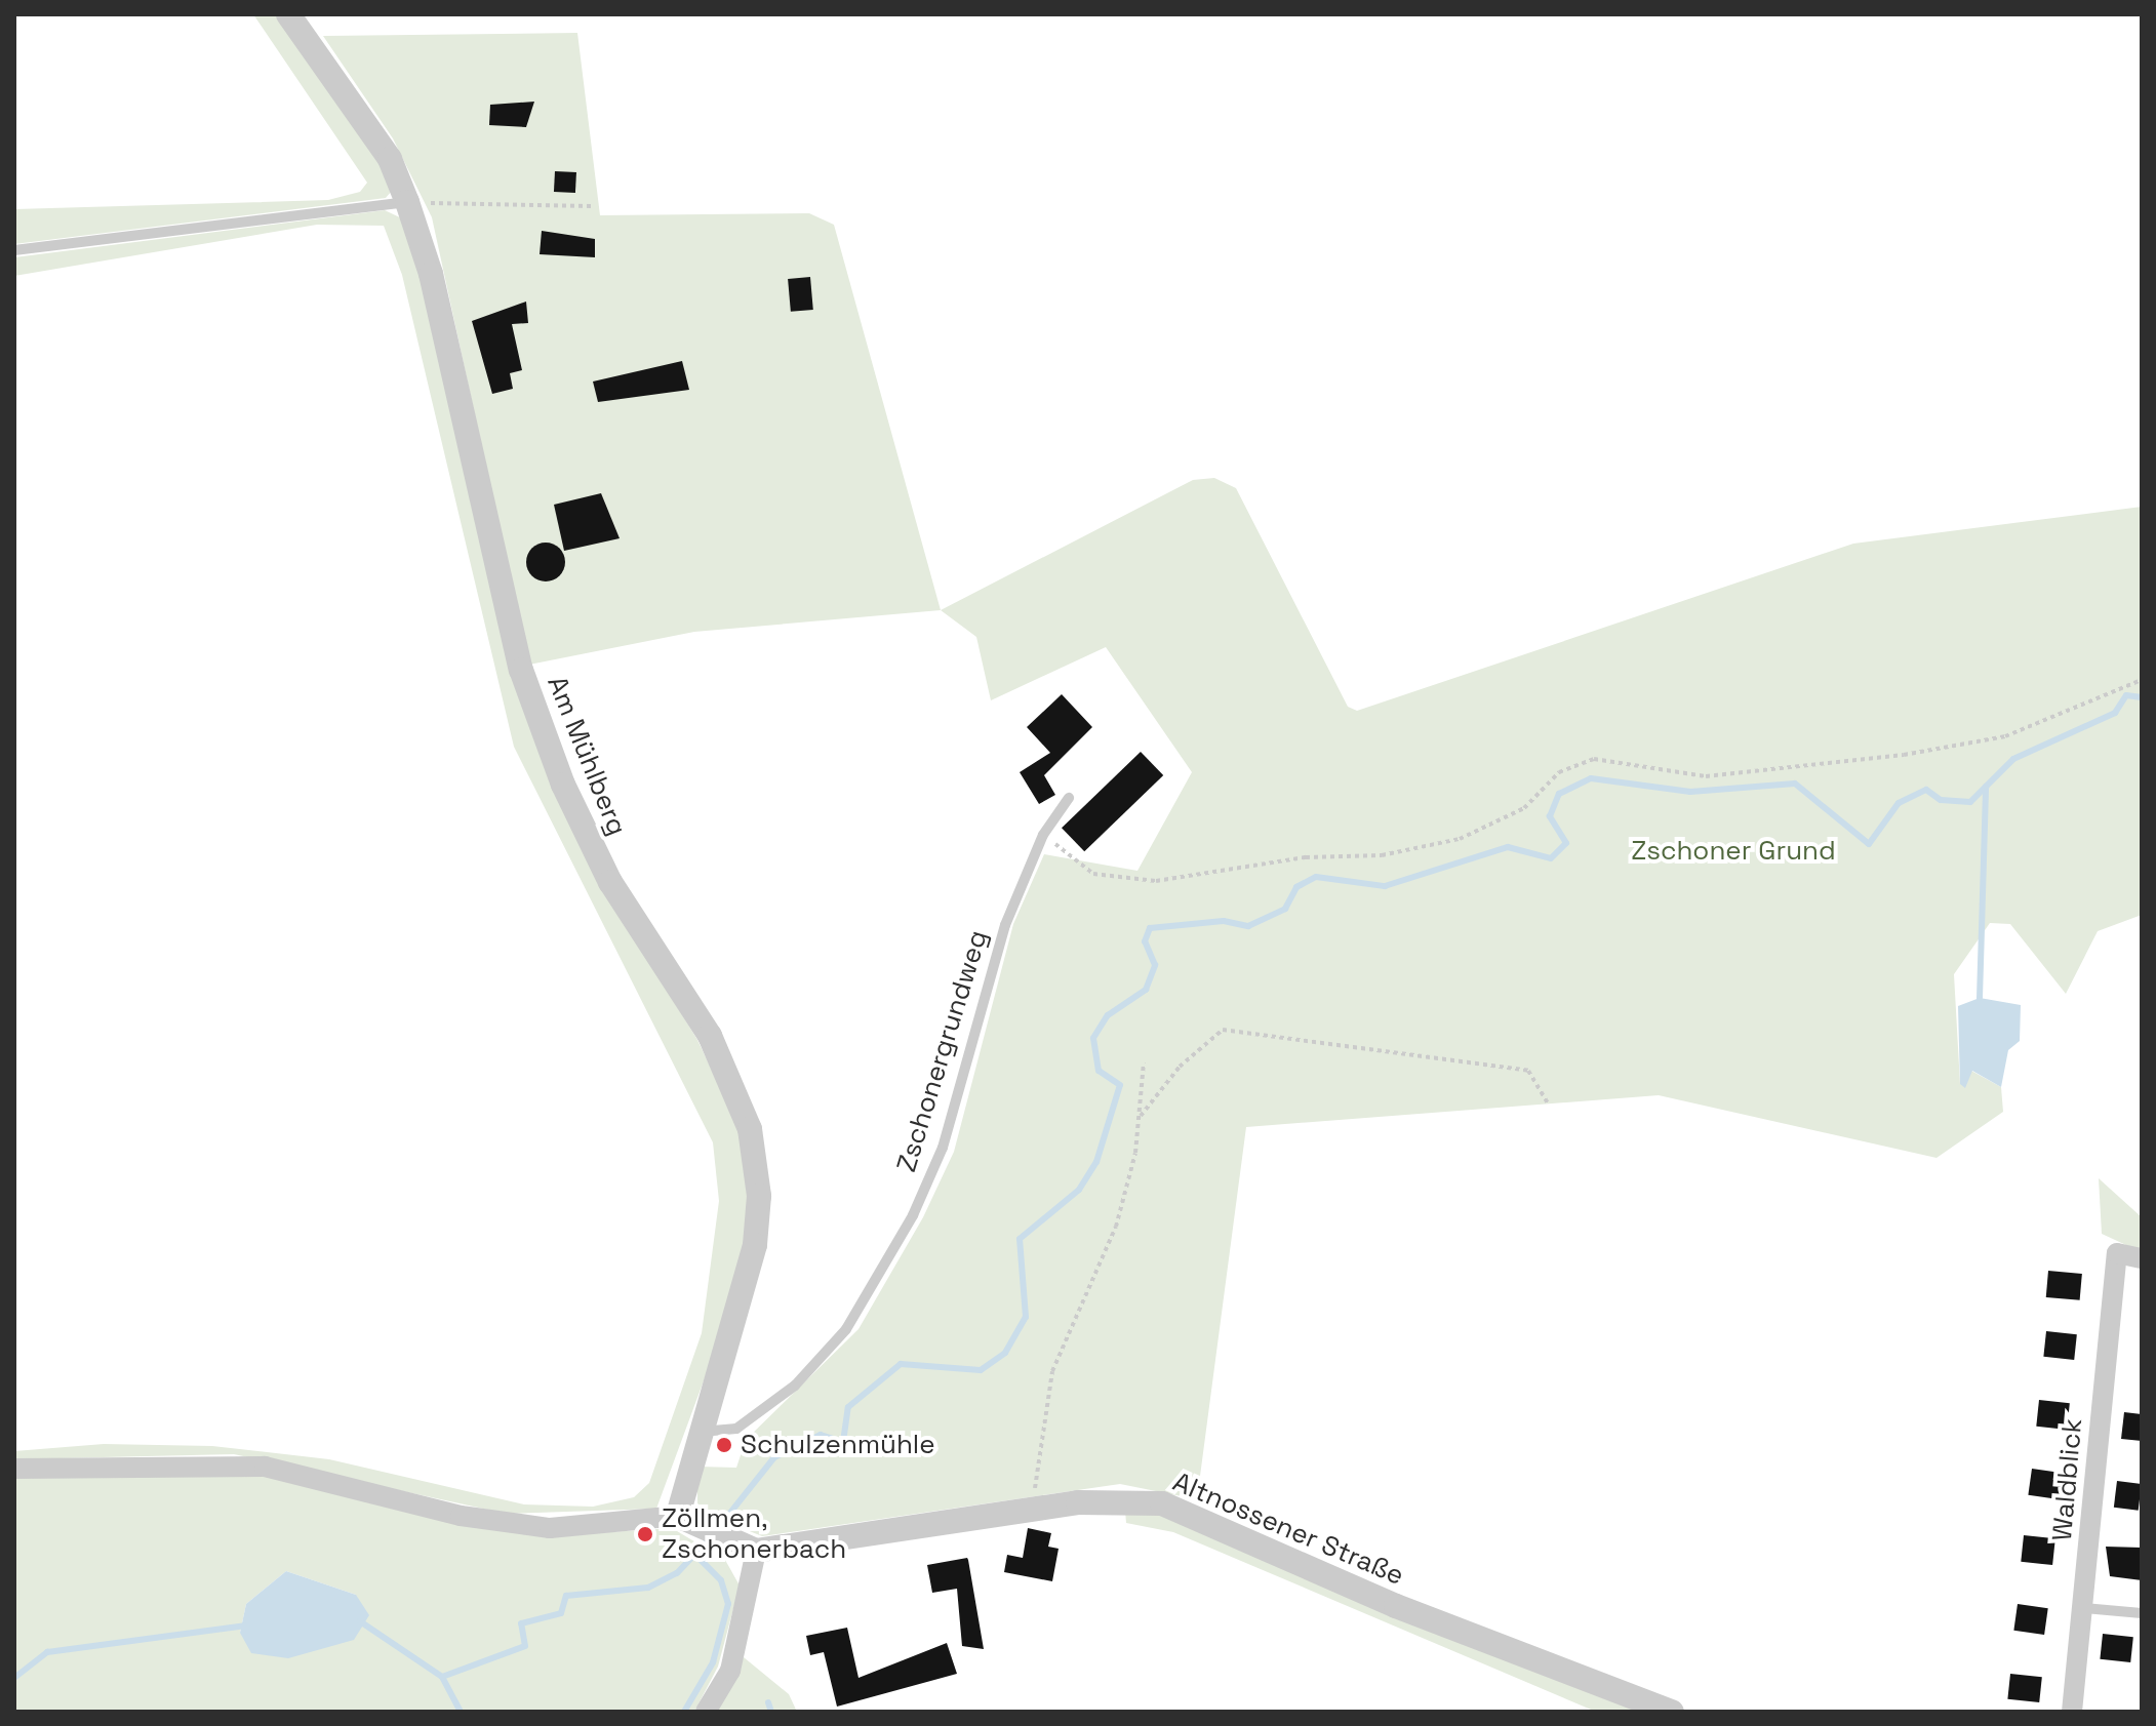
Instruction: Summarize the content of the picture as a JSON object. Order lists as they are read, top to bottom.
{
  "streets": {
    "street": ["Am Mühlberg", "Waldblick", "Altnossener Straße"],
    "lane": ["Zschonergrundweg"]
  },
  "crossings": [
    ["Am Mühlberg", "Zschonergrundweg"],
    ["Am Mühlberg", "Altnossener Straße"]
  ],
  "parks": ["Zschoner Grund"],
  "places": ["Schulzenmühle", "Zöllmen, Zschonerbach"]
}
